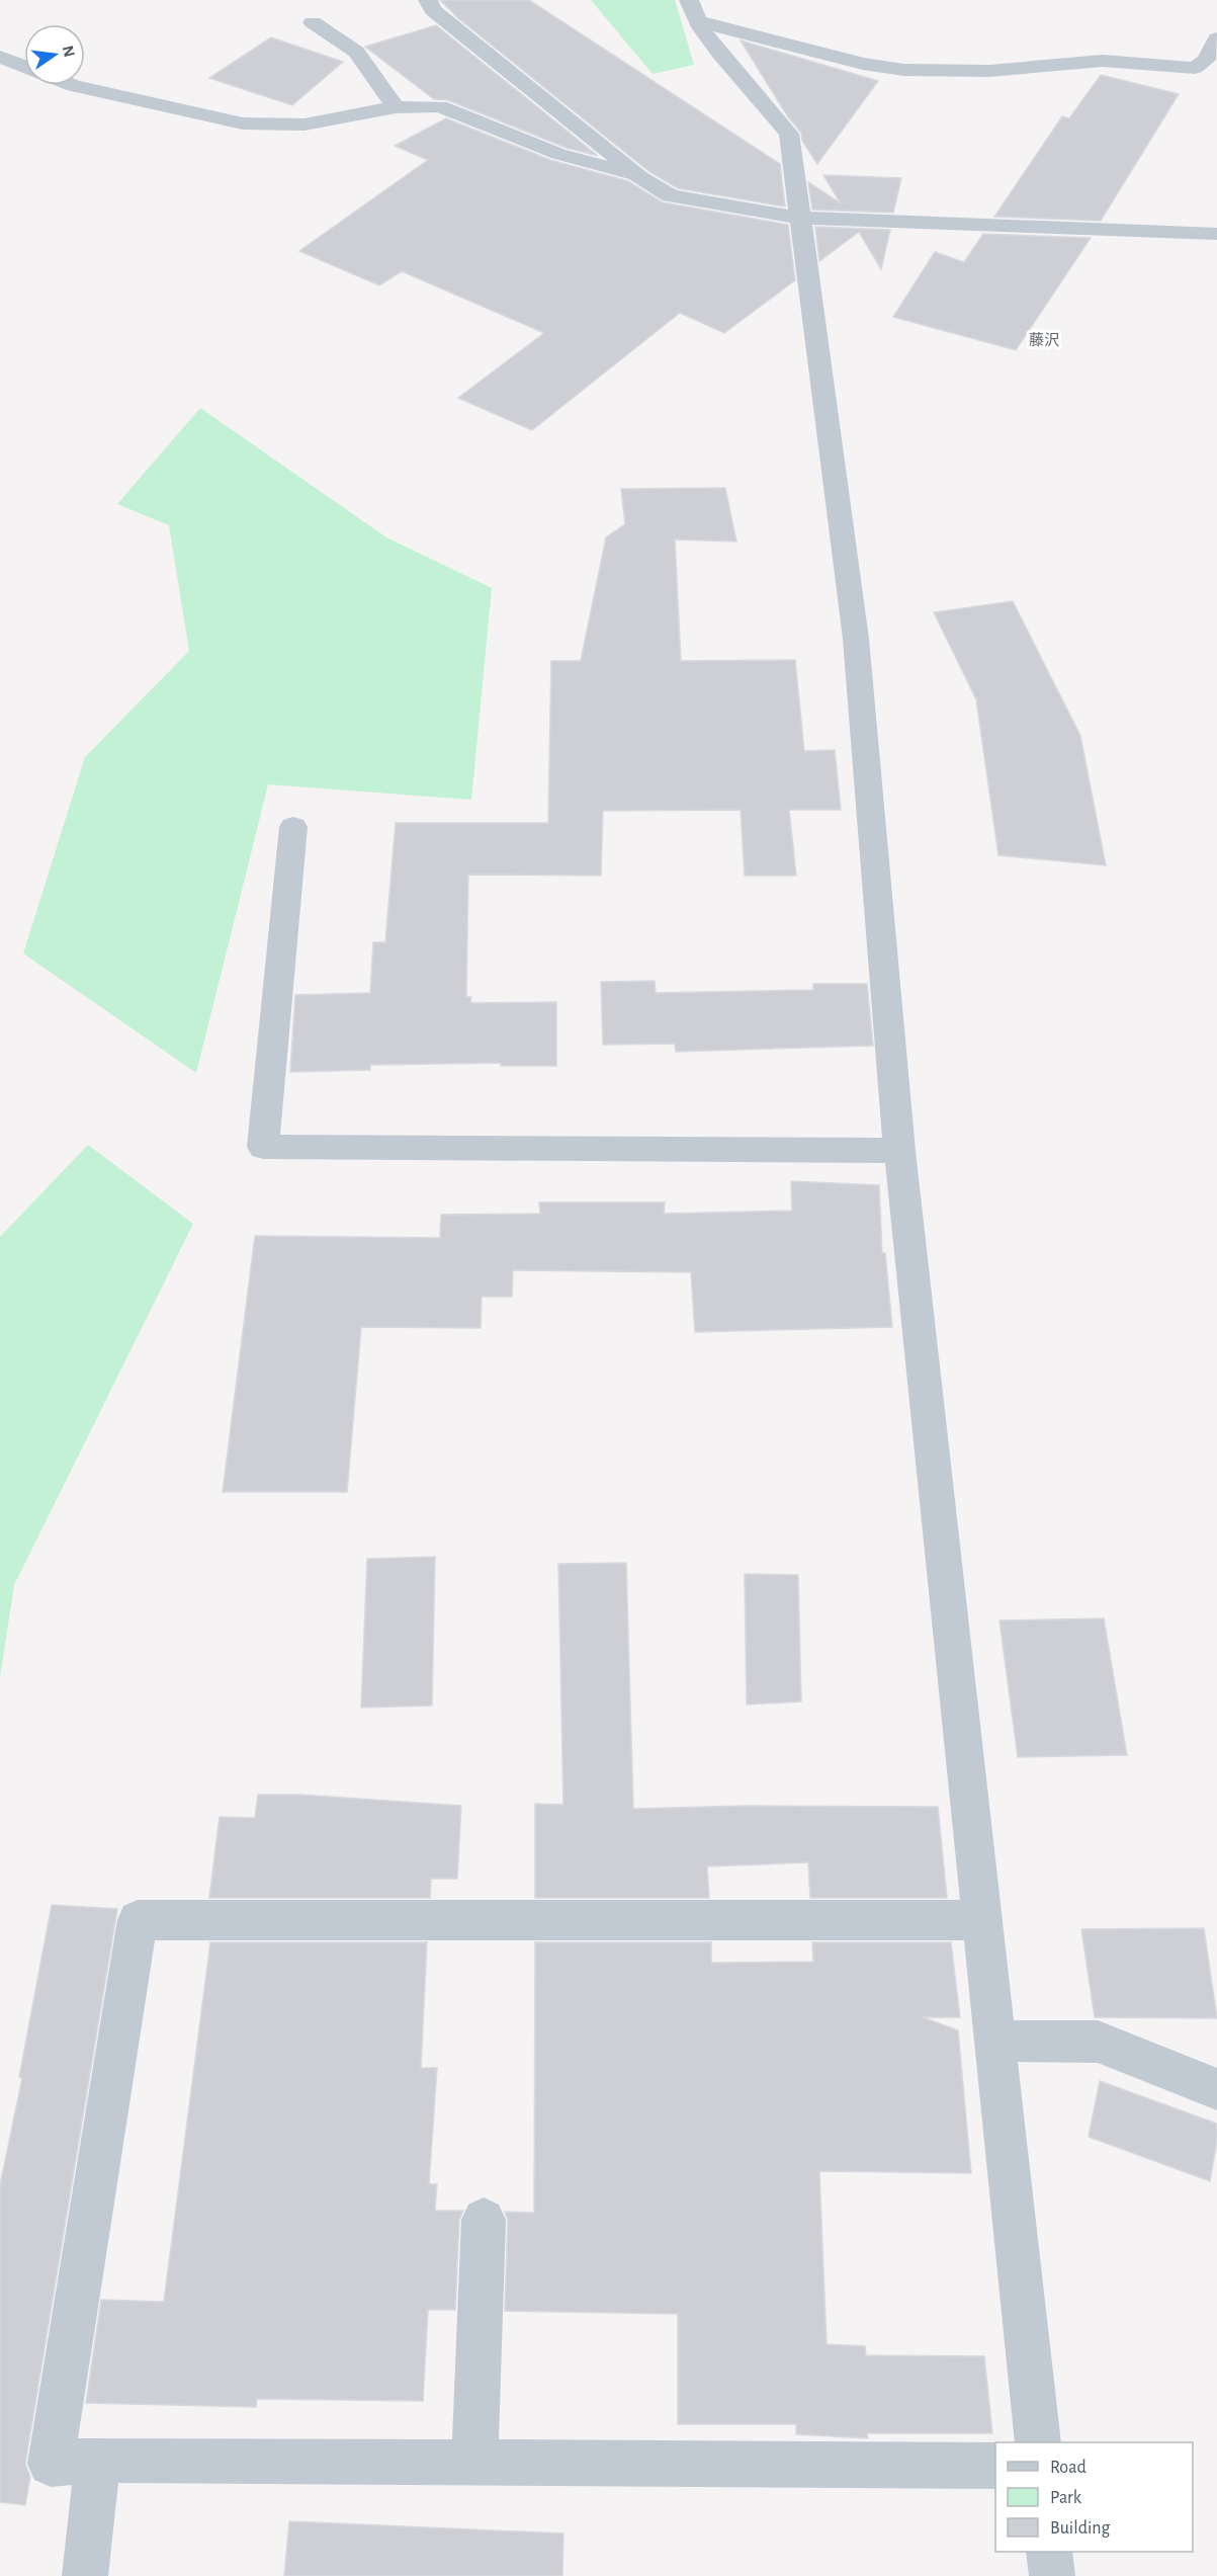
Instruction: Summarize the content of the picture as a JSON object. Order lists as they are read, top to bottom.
{
  "districts": ["藤沢"],
  "legend": ["Road", "Park", "Building"],
  "north": "right"
}
